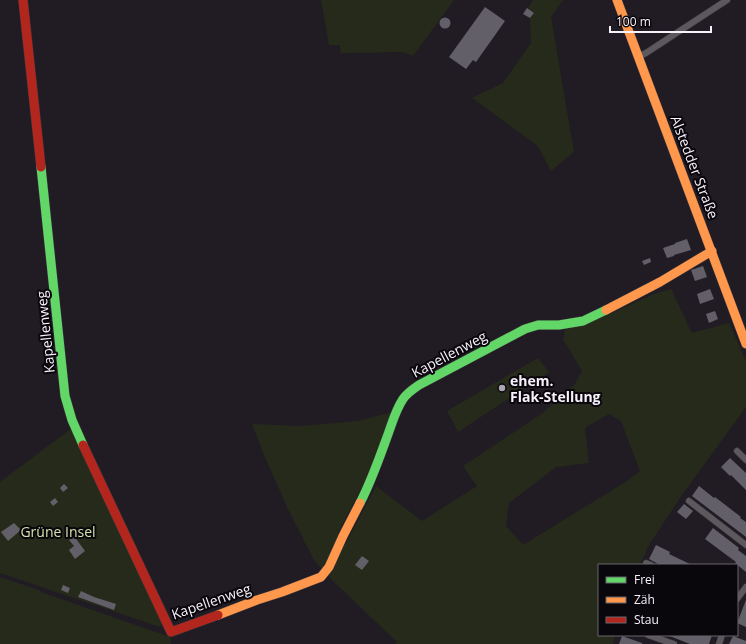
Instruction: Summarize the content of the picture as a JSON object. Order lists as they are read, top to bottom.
{
  "streets": {
    "street": ["Alstedder Straße", "Kapellenweg"]
  },
  "crossings": [
    ["Alstedder Straße", "Kapellenweg"]
  ],
  "parks": ["Grüne Insel"],
  "places": ["ehem. Flak-Stellung"],
  "legend": ["Frei", "Zäh", "Stau"],
  "scale_bar": "100 m"
}
